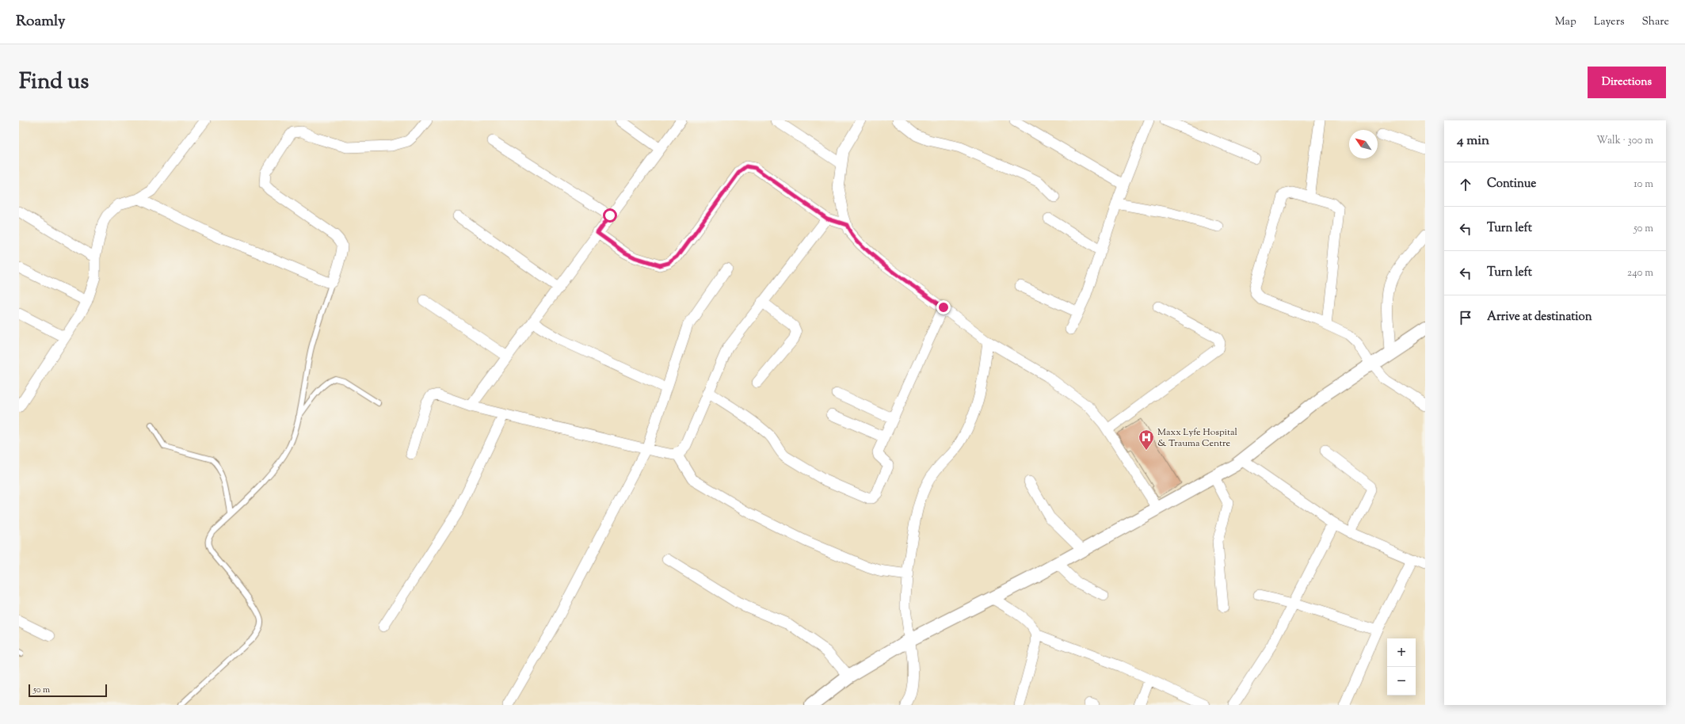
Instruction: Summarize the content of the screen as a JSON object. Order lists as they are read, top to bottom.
{
  "places": {
    "hospital": ["Maxx Lyfe Hospital & Trauma Centre"]
  },
  "scale_bar": "50 m",
  "north": "top left",
  "page": {
    "header": "Roamly",
    "nav": ["Map", "Layers", "Share"],
    "title": "Find us",
    "buttons": "Directions",
    "heading": ["4 min", "Walk · 300 m"],
    "list": [
      ["Continue", "10 m"],
      ["Turn left", "50 m"],
      ["Turn left", "240 m"],
      "Arrive at destination"
    ],
    "map_buttons": ["+", "−"],
    "scale": "50 m"
  }
}
